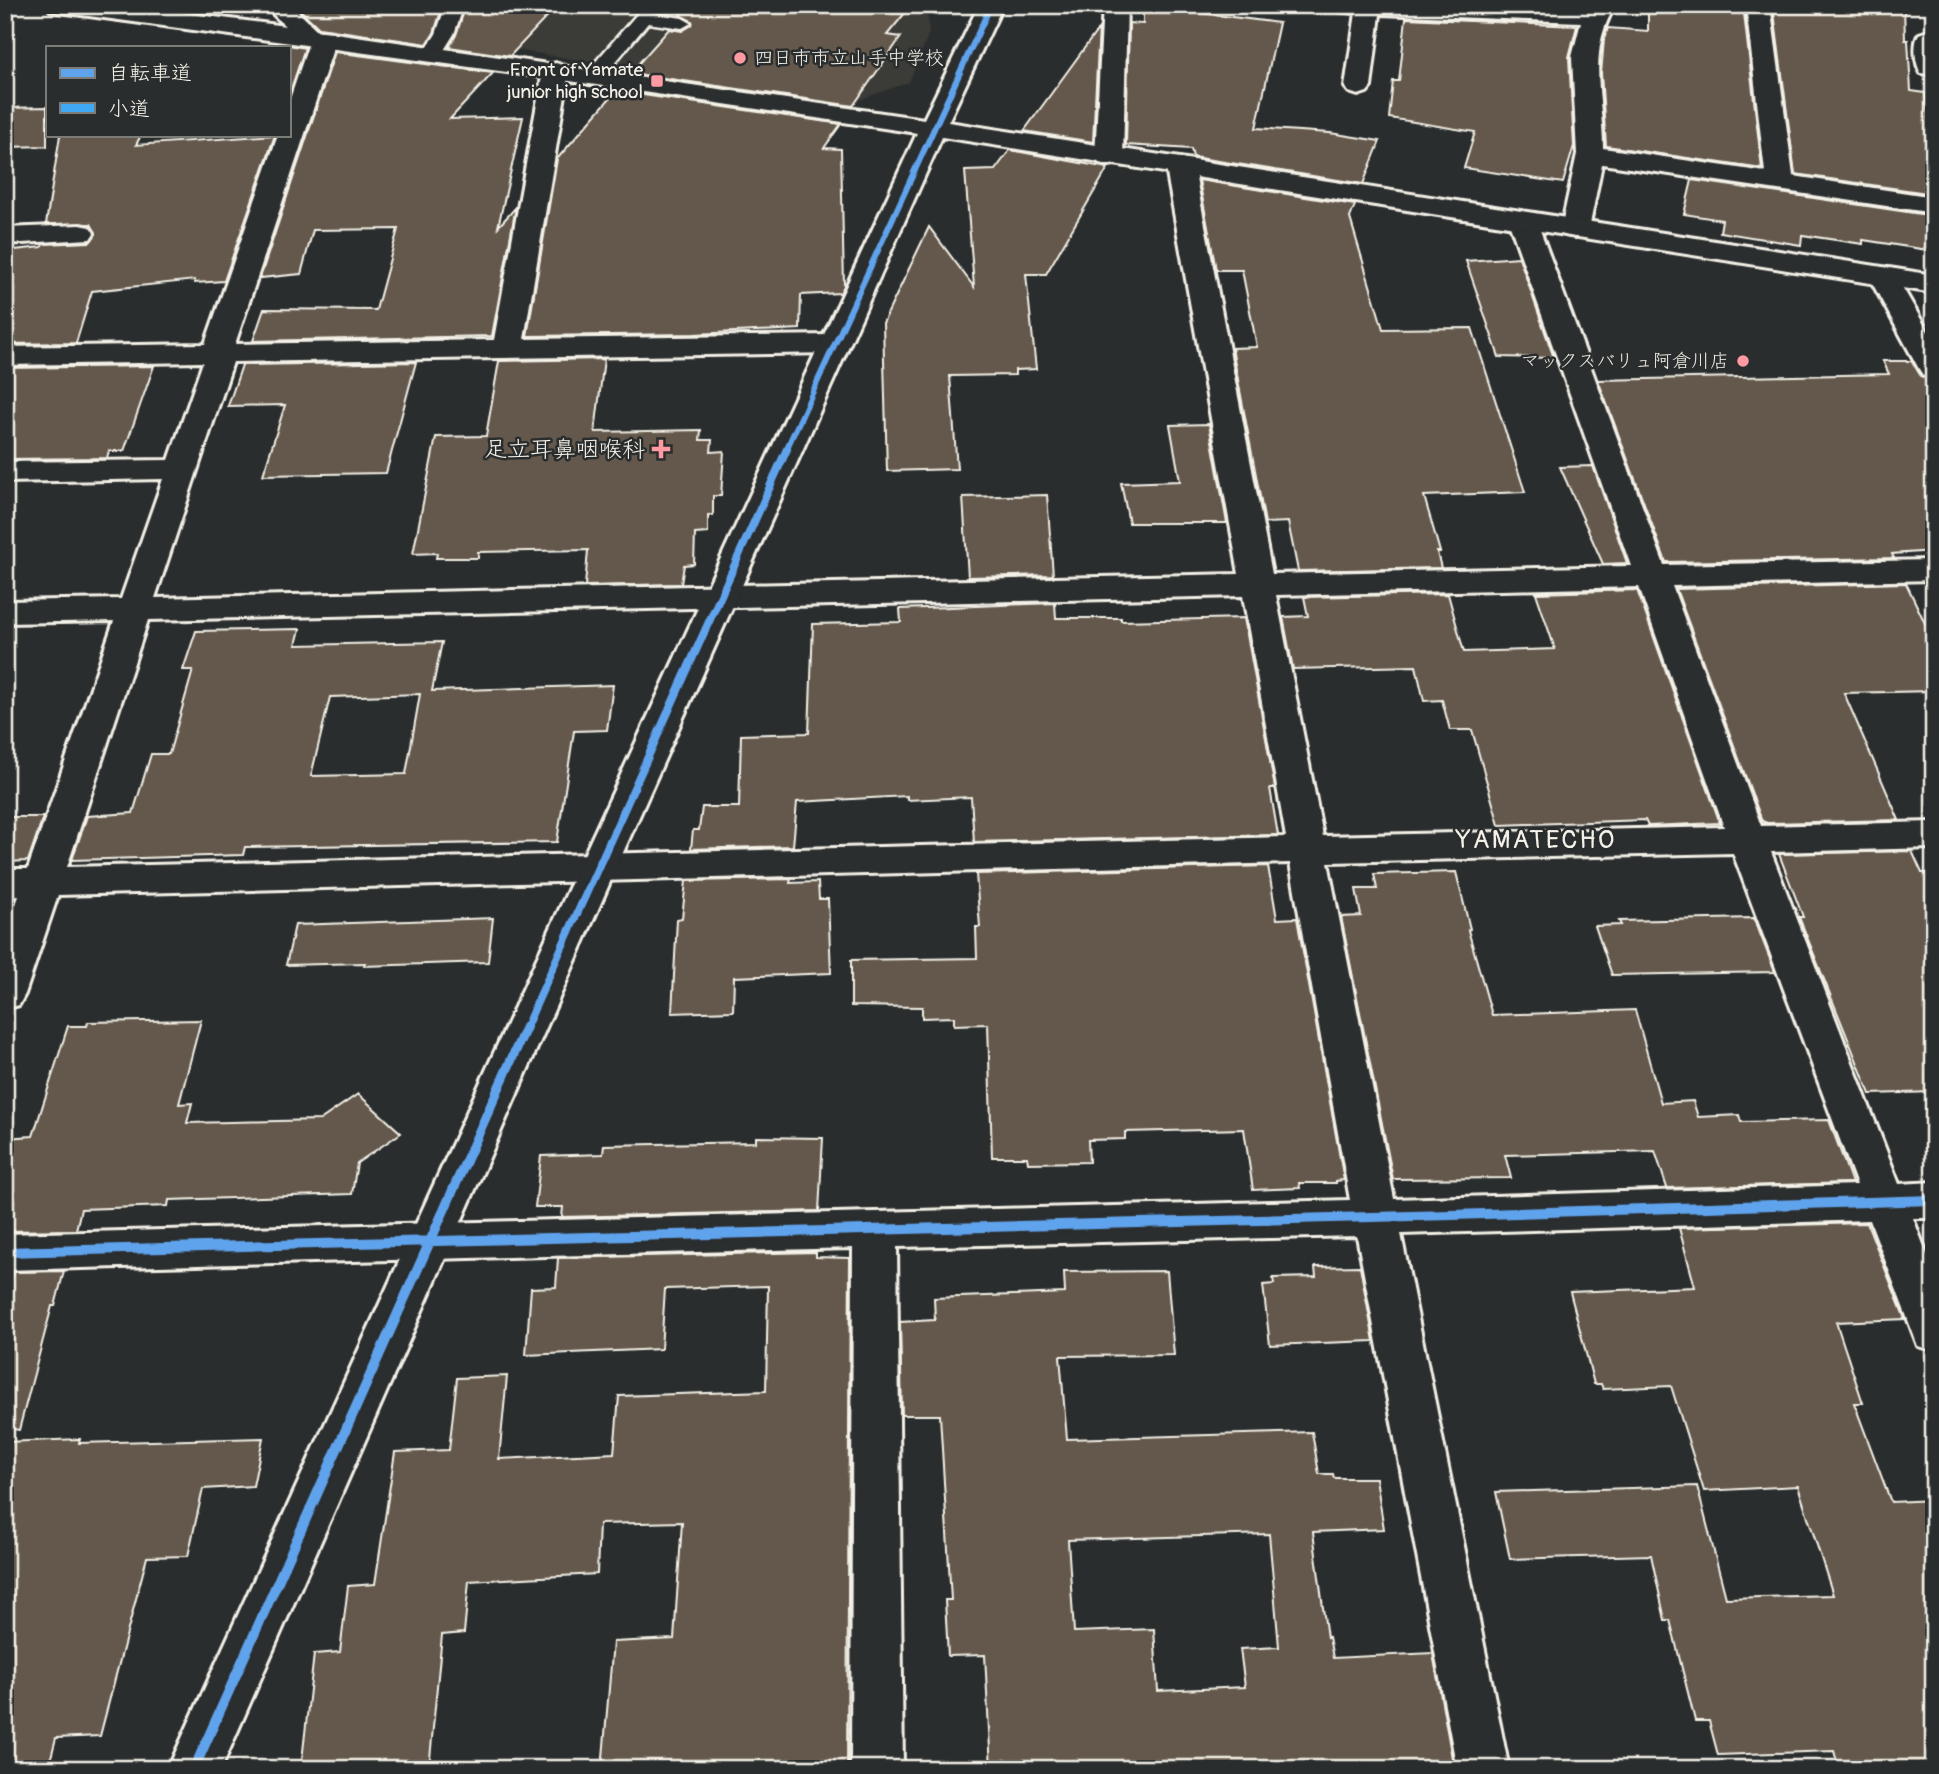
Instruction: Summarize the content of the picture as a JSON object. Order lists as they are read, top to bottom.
{
  "districts": ["YAMATECHO"],
  "places": {
    "other": ["四日市市立山手中学校", "マックスバリュ阿倉川店"],
    "transit": ["Front of Yamate junior high school"],
    "health": ["足立耳鼻咽喉科"]
  },
  "legend": ["自転車道", "小道"]
}
